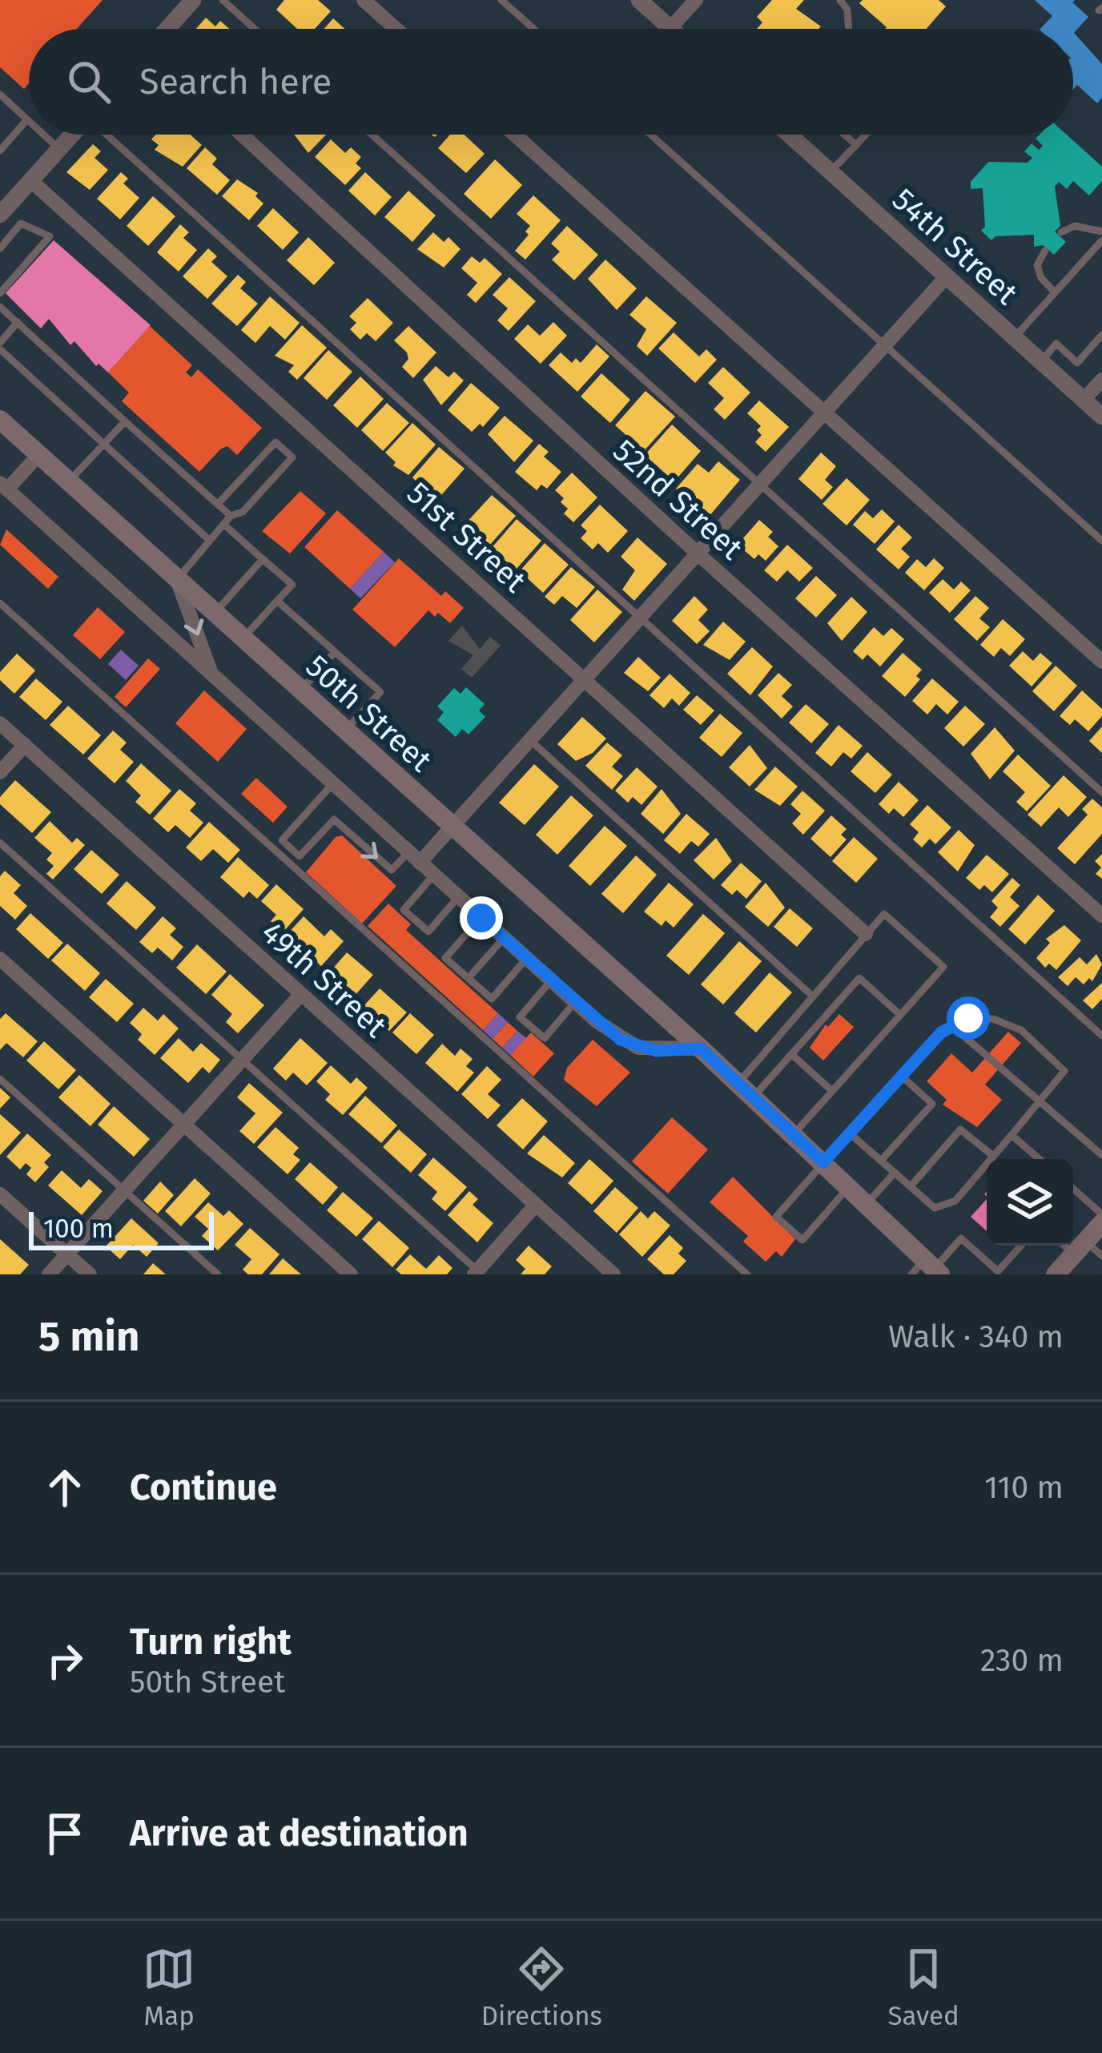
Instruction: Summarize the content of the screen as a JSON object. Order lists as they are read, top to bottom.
{
  "streets": {
    "main road": ["50th Street"],
    "street": [
      "54th Street",
      "52nd Street",
      "51st Street",
      "49th Street"
    ]
  },
  "scale_bar": "100 m",
  "page": {
    "search": "Search here",
    "scale": "100 m",
    "heading": ["5 min", "Walk · 340 m"],
    "list": [
      ["Continue", "110 m"],
      ["Turn right", "50th Street", "230 m"],
      "Arrive at destination"
    ],
    "nav": ["Map", "Directions", "Saved"]
  }
}
